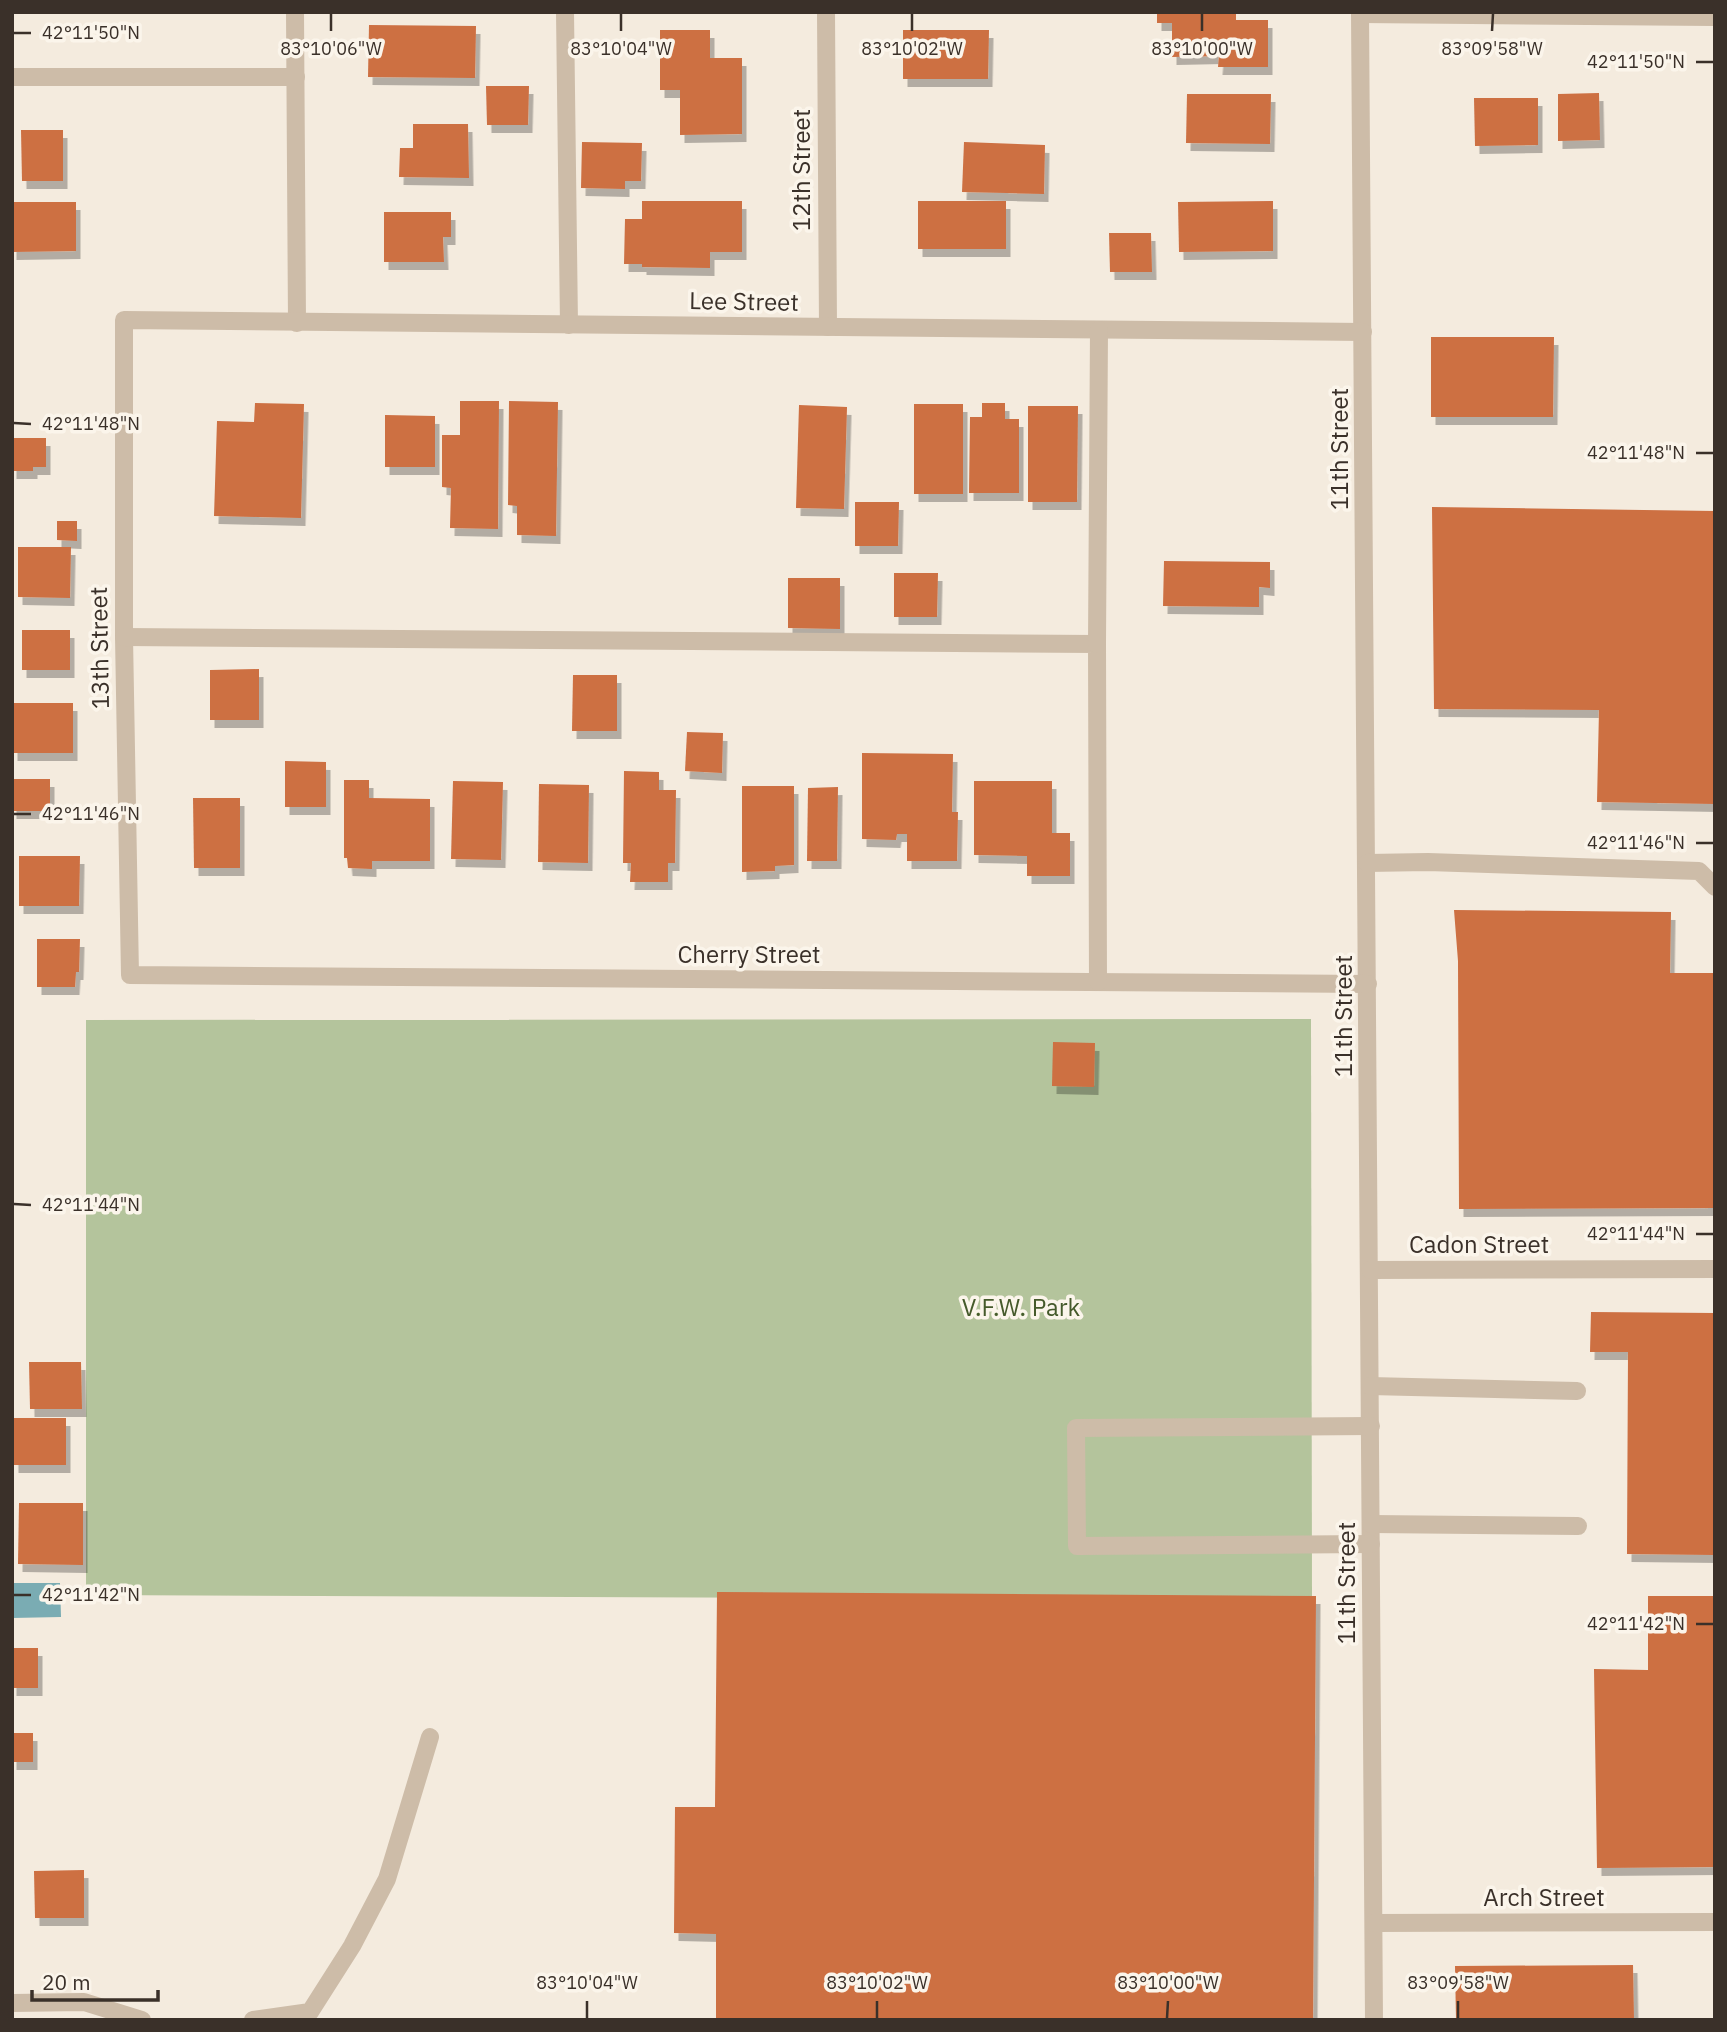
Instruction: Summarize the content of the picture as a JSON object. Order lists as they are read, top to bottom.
{
  "streets": {
    "street": [
      "12th Street",
      "Lee Street",
      "11th Street",
      "13th Street",
      "Cherry Street",
      "Cadon Street",
      "Arch Street"
    ]
  },
  "crossings": [
    ["12th Street", "Lee Street"],
    ["Lee Street", "11th Street"],
    ["Lee Street", "13th Street"],
    ["11th Street", "Cherry Street"],
    ["11th Street", "Cadon Street"],
    ["11th Street", "Arch Street"],
    ["13th Street", "Cherry Street"]
  ],
  "parks": ["V.F.W. Park"],
  "scale_bar": "20 m",
  "coordinates": [
    "42°11'50\"N",
    "83°10'06\"W",
    "83°10'04\"W",
    "83°10'02\"W",
    "83°10'00\"W",
    "83°09'58\"W",
    "42°11'48\"N",
    "42°11'46\"N",
    "42°11'44\"N",
    "42°11'42\"N"
  ]
}
